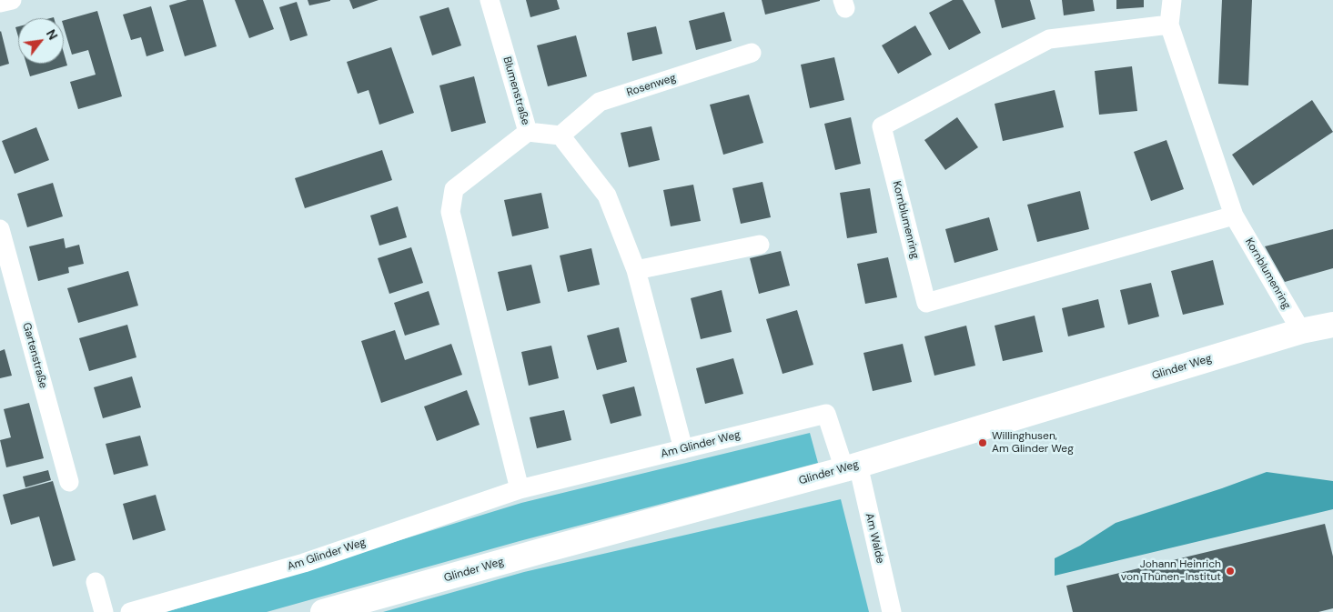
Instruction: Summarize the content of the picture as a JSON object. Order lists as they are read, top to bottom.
{
  "streets": {
    "street": [
      "Rosenweg",
      "Blumenstraße",
      "Kornblumenring",
      "Gartenstraße",
      "Glinder Weg",
      "Am Glinder Weg",
      "Am Walde"
    ]
  },
  "crossings": [
    ["Rosenweg", "Blumenstraße"],
    ["Kornblumenring", "Glinder Weg"],
    ["Glinder Weg", "Am Glinder Weg"],
    ["Glinder Weg", "Am Walde"],
    ["Am Glinder Weg", "Am Walde"]
  ],
  "places": ["Willinghusen, Am Glinder Weg", "Johann Heinrich von Thünen-Institut"],
  "north": "top right"
}
